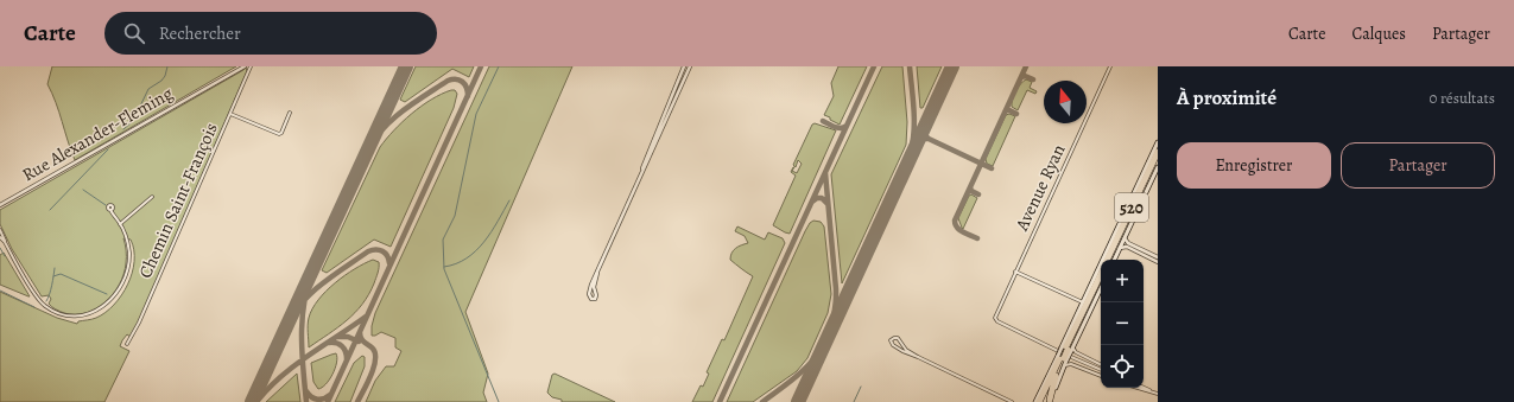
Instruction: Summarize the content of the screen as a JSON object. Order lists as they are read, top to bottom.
{
  "streets": {
    "highway": ["520"],
    "street": ["Rue Alexander-Fleming", "Avenue Ryan", "Chemin Saint-François"]
  },
  "north": "top",
  "page": {
    "header": "Carte",
    "search": "Rechercher",
    "nav": ["Carte", "Calques", "Partager"],
    "heading": ["À proximité", "0 résultats"],
    "buttons": ["Enregistrer", "Partager"],
    "map_buttons": ["+", "−"]
  }
}
